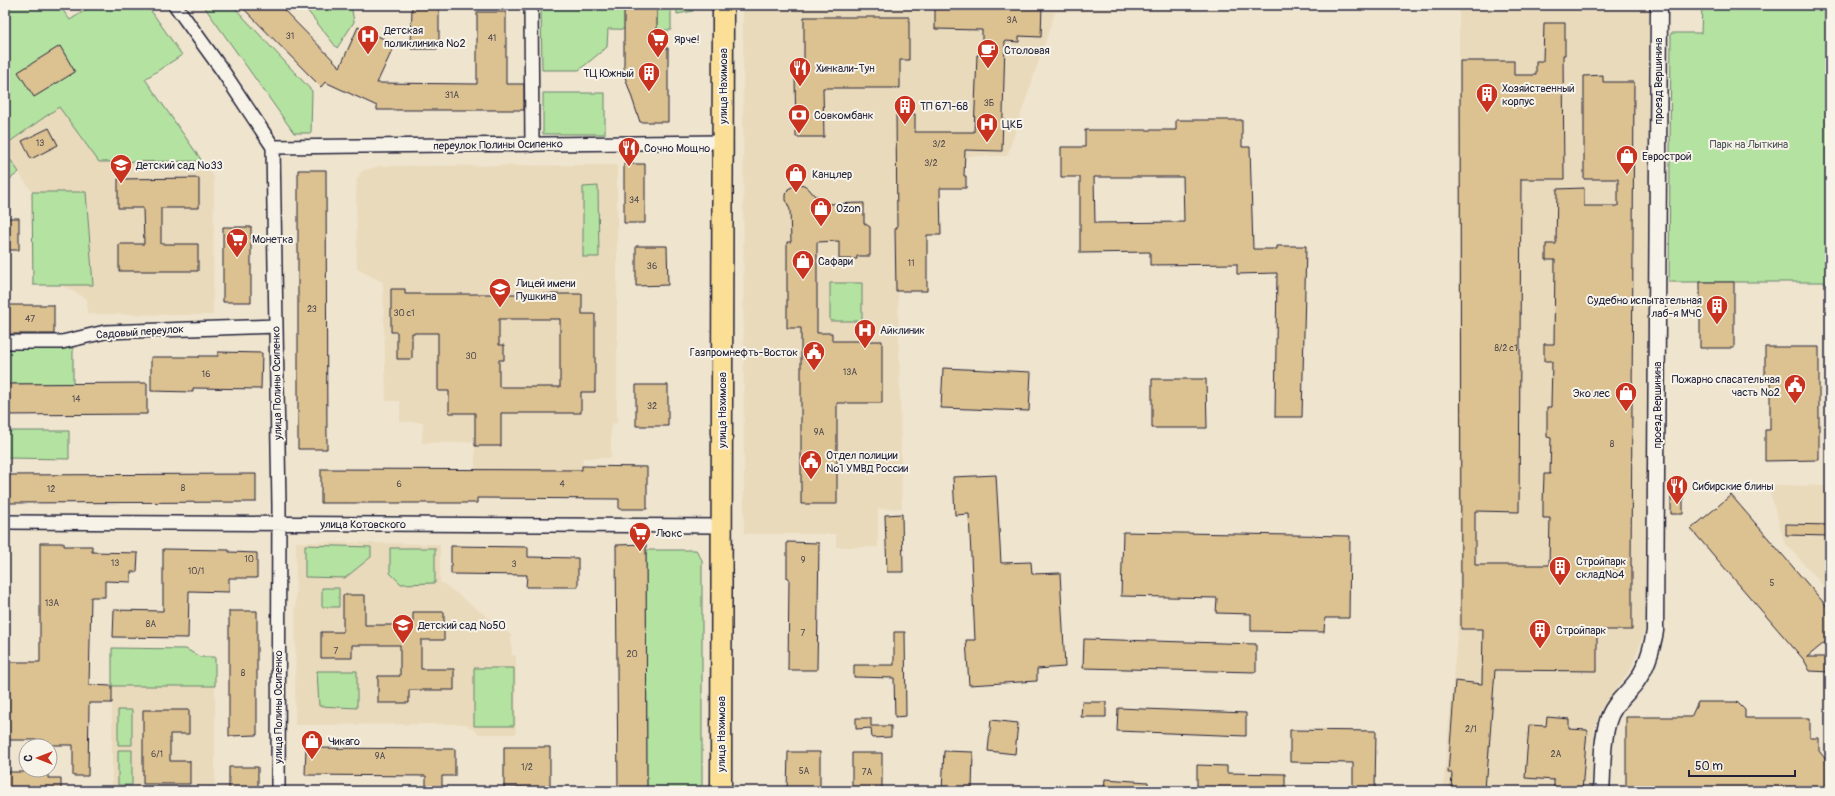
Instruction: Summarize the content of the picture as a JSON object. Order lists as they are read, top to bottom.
{
  "streets": {
    "main road": ["улица Нахимова"],
    "street": [
      "проезд Вершинина",
      "переулок Полины Осипенко",
      "Садовый переулок",
      "улица Полины Осипенко",
      "улица Котовского"
    ]
  },
  "crossings": [
    ["улица Нахимова", "переулок Полины Осипенко"],
    ["улица Нахимова", "улица Котовского"],
    ["переулок Полины Осипенко", "улица Полины Осипенко"],
    ["Садовый переулок", "улица Полины Осипенко"],
    ["улица Полины Осипенко", "улица Котовского"]
  ],
  "parks": ["Парк на Лыткина"],
  "places": {
    "hospital": ["Детская поликлиника №2", "ЦКБ", "Айклиник"],
    "supermarket": ["Ярче!", "Монетка", "Люкс"],
    "cafe": ["Столовая"],
    "restaurant": ["Хинкали-Тун", "Сочно Мощно", "Сибирские блины"],
    "building": [
      "ТЦ Южный",
      "Хозяйственный корпус",
      "ТП 671-68",
      "Судебно испытательная лаб-я МЧС",
      "Стройпарк склад№4",
      "Стройпарк"
    ],
    "bank": ["Совкомбанк"],
    "shop": [
      "Еврострой",
      "Канцлер",
      "Ozon",
      "Сафари",
      "Эко лес",
      "Чикаго"
    ],
    "school or university": ["Детский сад №33", "Лицей имени Пушкина", "Детский сад №50"],
    "public building": ["Газпромнефть-Восток", "Пожарно спасательная часть №2", "Отдел полиции №1 УМВД России"]
  },
  "house_numbers": [
    "3А",
    "31",
    "41",
    "31А",
    "3Б",
    "13",
    "3/2",
    "3/2",
    "34",
    "11",
    "36",
    "23",
    "30 с1",
    "47",
    "8/2 с1",
    "30",
    "13А",
    "16",
    "14",
    "32",
    "9А",
    "8",
    "6",
    "4",
    "8",
    "12",
    "10",
    "9",
    "13",
    "3",
    "10/1",
    "5",
    "13А",
    "8А",
    "7",
    "7",
    "20",
    "8",
    "2/1",
    "6/1",
    "2А",
    "9А",
    "1/2",
    "5А",
    "7А"
  ],
  "scale_bar": "50 m",
  "north": "left"
}
